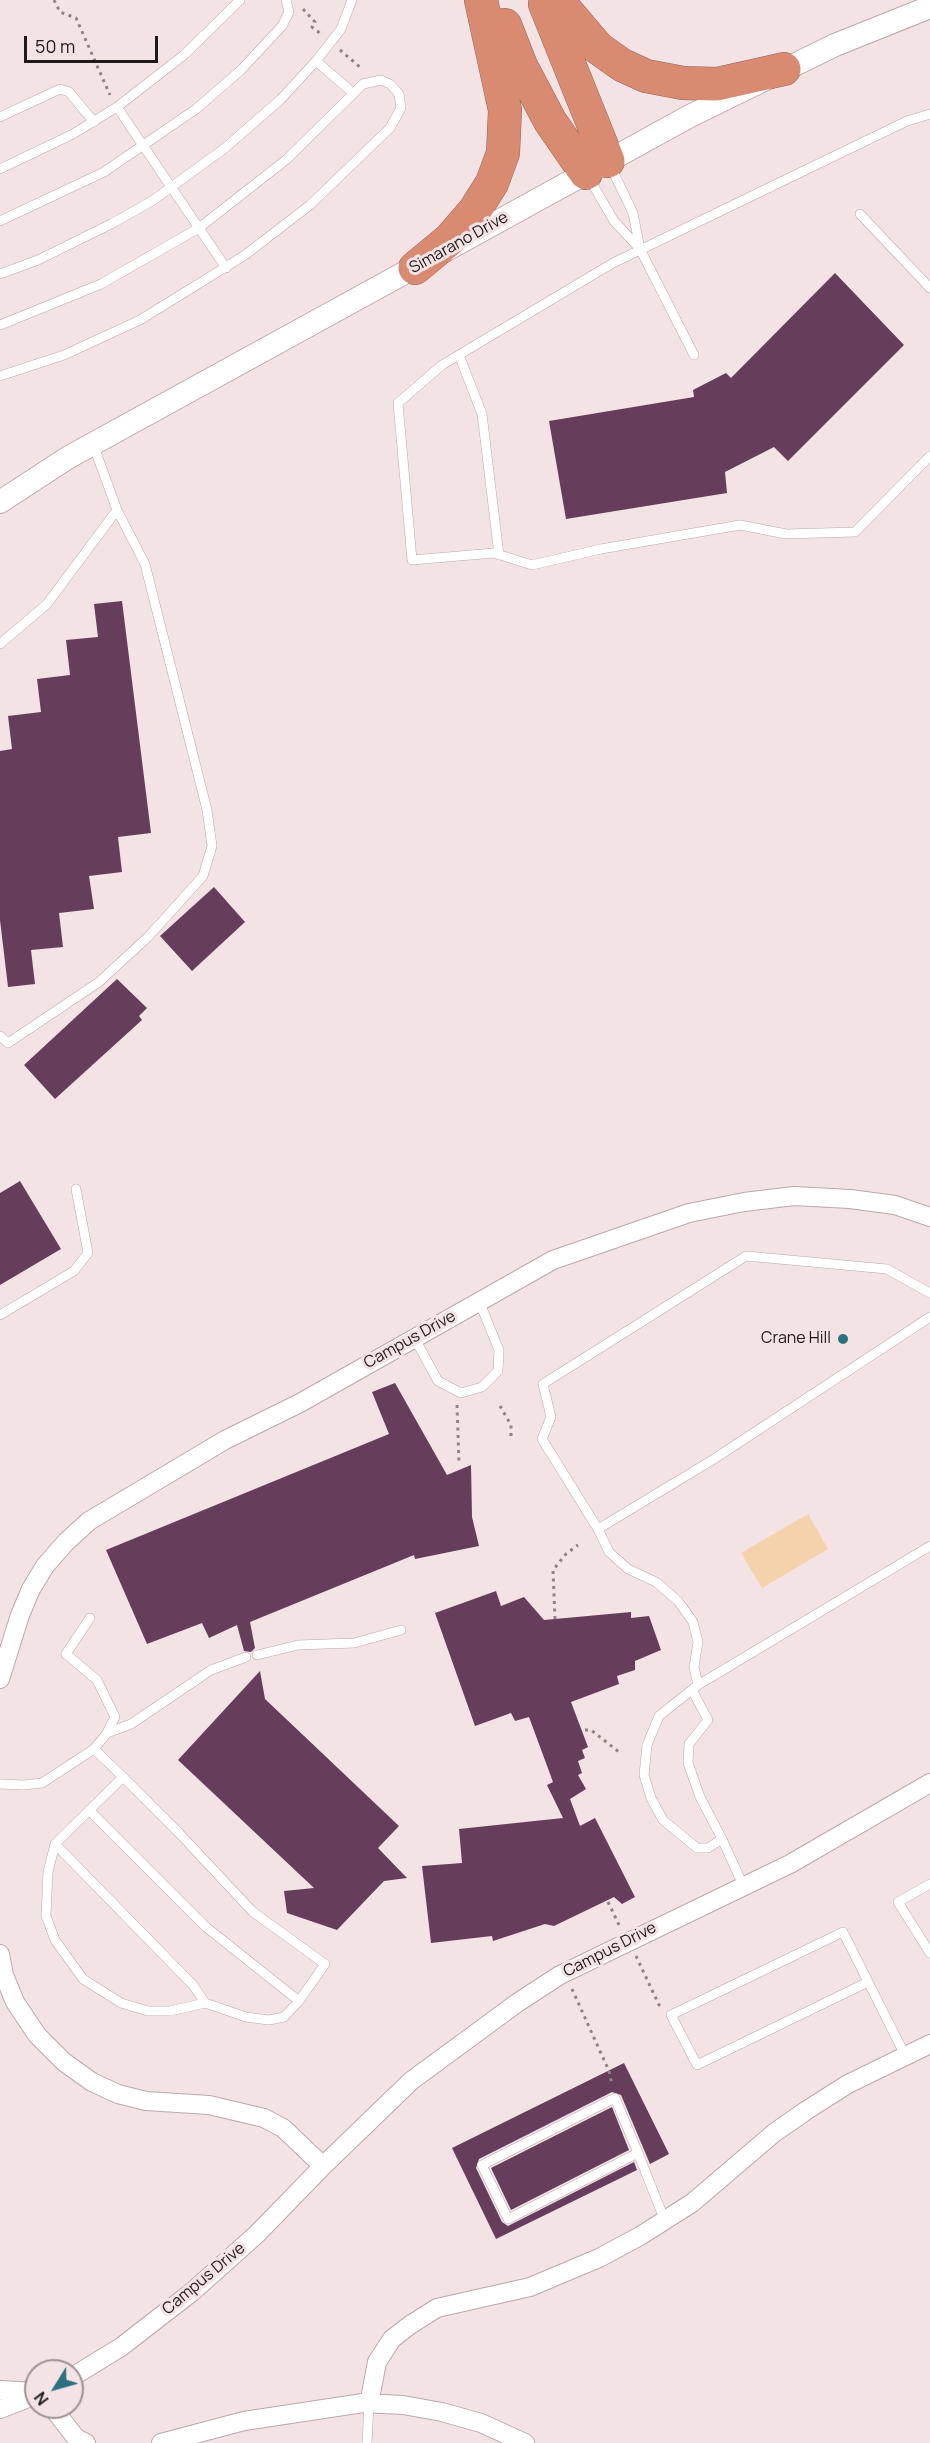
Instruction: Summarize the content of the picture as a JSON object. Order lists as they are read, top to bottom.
{
  "streets": {
    "street": ["Simarano Drive", "Campus Drive"]
  },
  "places": ["Crane Hill"],
  "scale_bar": "50 m",
  "north": "bottom left"
}
